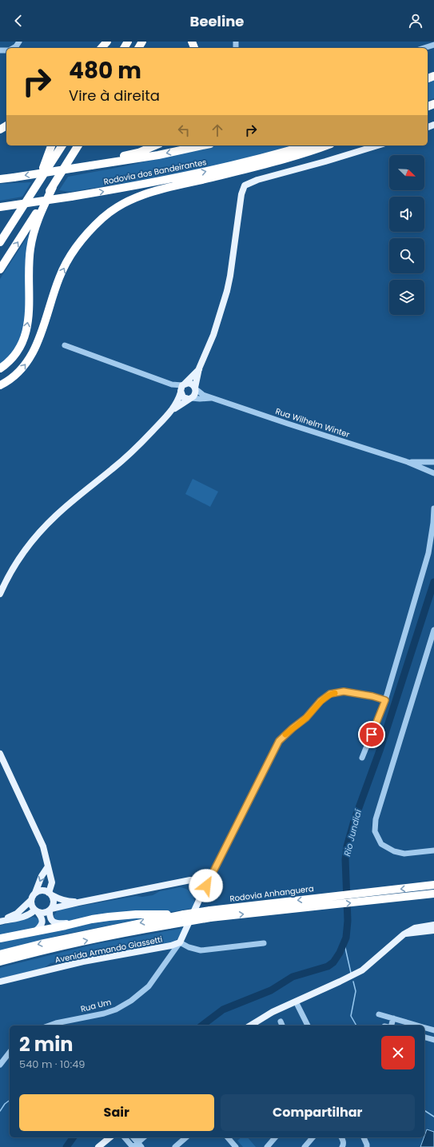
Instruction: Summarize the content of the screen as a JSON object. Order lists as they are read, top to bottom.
{
  "streets": {
    "highway": ["Rodovia dos Bandeirantes", "Rodovia Anhanguera"],
    "main road": ["Avenida Armando Giassetti"],
    "street": ["Rua Wilhelm Winter", "Rua Um"]
  },
  "crossings": [
    ["Avenida Armando Giassetti", "Rua Um"]
  ],
  "water": ["Rio Jundiaí"],
  "north": "bottom right",
  "page": {
    "header": "Beeline",
    "turn": ["480 m", "Vire à direita"],
    "heading": ["2 min", "540 m · 10:49"],
    "buttons": ["Sair", "Compartilhar"]
  }
}
